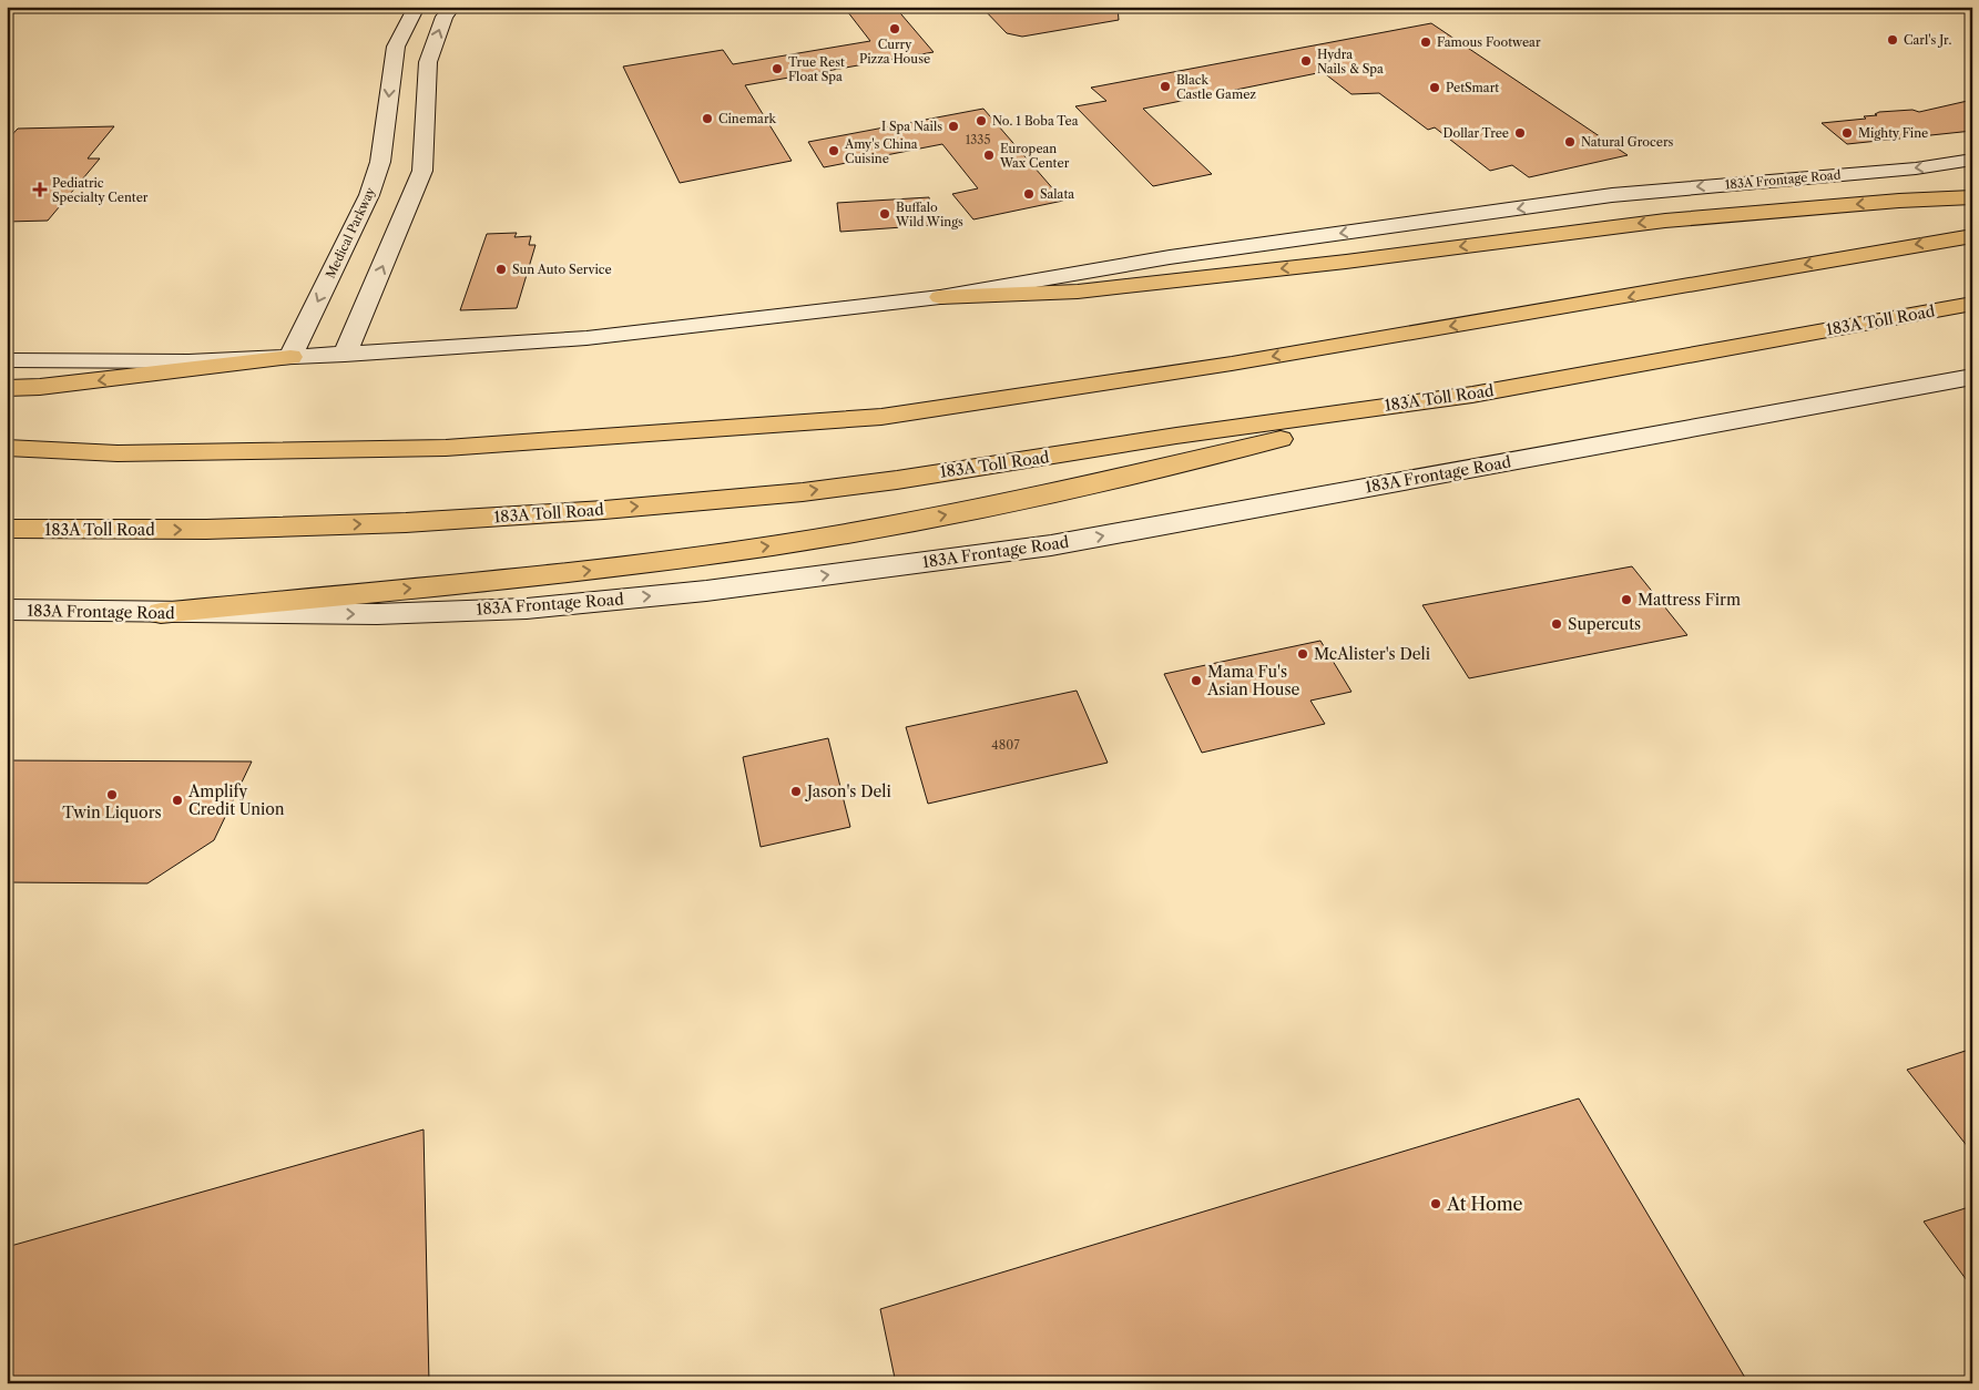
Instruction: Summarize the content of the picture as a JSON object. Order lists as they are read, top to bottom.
{
  "streets": {
    "highway": ["183A Toll Road"],
    "main road": ["183A Frontage Road", "Medical Parkway"]
  },
  "crossings": [
    ["183A Frontage Road", "Medical Parkway"]
  ],
  "places": {
    "other": [
      "Curry Pizza House",
      "Carl's Jr.",
      "Famous Footwear",
      "Hydra Nails & Spa",
      "True Rest Float Spa",
      "Black Castle Gamez",
      "PetSmart",
      "Cinemark",
      "No. 1 Boba Tea",
      "I Spa Nails",
      "Dollar Tree",
      "Mighty Fine",
      "Natural Grocers",
      "Amy's China Cuisine",
      "European Wax Center",
      "Salata",
      "Buffalo Wild Wings",
      "Sun Auto Service",
      "Mattress Firm",
      "Supercuts",
      "McAlister's Deli",
      "Mama Fu's Asian House",
      "Jason's Deli",
      "Twin Liquors",
      "Amplify Credit Union",
      "At Home"
    ],
    "health": ["Pediatric Specialty Center"]
  },
  "house_numbers": ["1335", "4807"]
}
